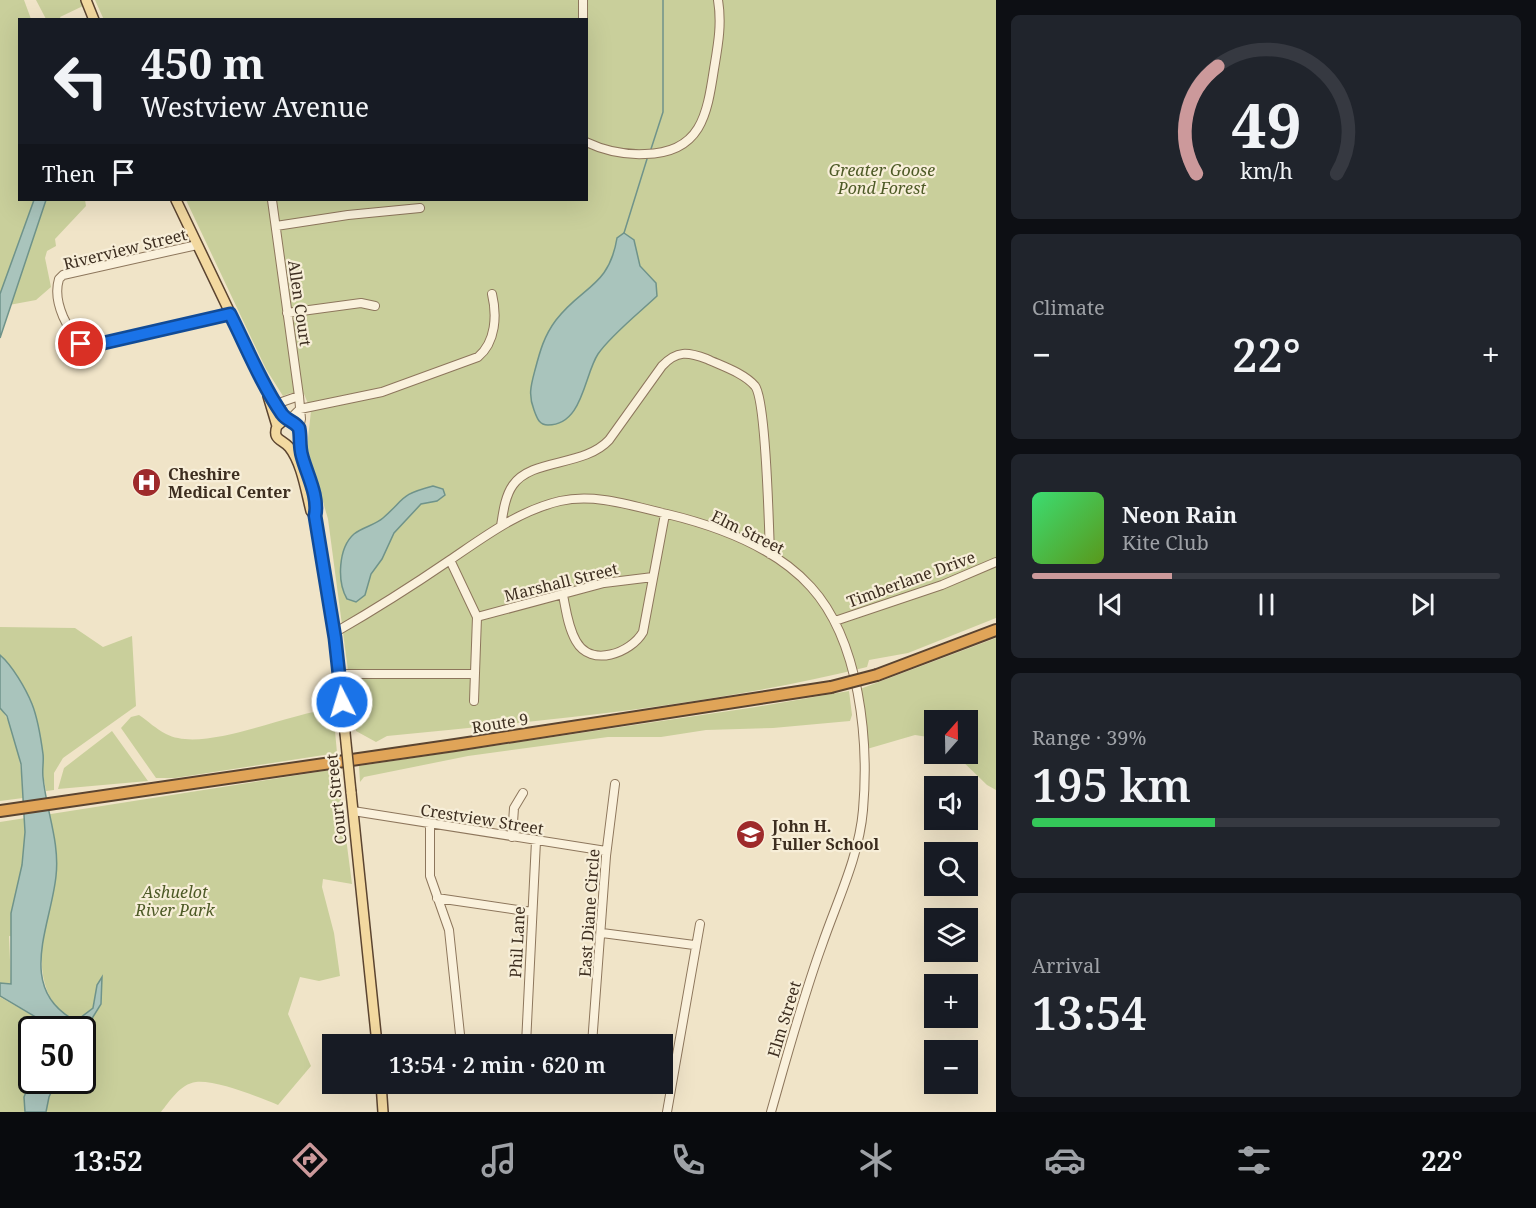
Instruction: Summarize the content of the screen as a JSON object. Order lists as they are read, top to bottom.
{
  "streets": {
    "highway": ["Route 9"],
    "main road": ["Court Street"],
    "street": [
      "Riverview Street",
      "Allen Court",
      "Elm Street",
      "Timberlane Drive",
      "Marshall Street",
      "Crestview Street",
      "East Diane Circle",
      "Phil Lane"
    ]
  },
  "crossings": [
    ["Riverview Street", "Court Street"],
    ["Allen Court", "Court Street"],
    ["Elm Street", "Timberlane Drive"],
    ["Elm Street", "Court Street"],
    ["Court Street", "Crestview Street"],
    ["Crestview Street", "East Diane Circle"],
    ["Crestview Street", "Phil Lane"]
  ],
  "parks": ["Greater Goose Pond Forest", "Ashuelot River Park"],
  "places": {
    "hospital": ["Cheshire Medical Center"],
    "school or university": ["John H. Fuller School"]
  },
  "north": "top",
  "page": {
    "turn": ["450 m", "Westview Avenue"],
    "then": "Then",
    "tile": [
      "Climate",
      ["Range · 39%", "195 km"],
      ["Arrival", "13:54"]
    ],
    "heat": ["−", "22°", "+"],
    "song": ["Neon Rain", "Kite Club"],
    "map_buttons": ["+", "−"],
    "limit": "50",
    "trip": "13:54 · 2 min · 620 m",
    "tabs": ["13:52", "22°"],
    "gauge": ["49", "km/h"]
  }
}
